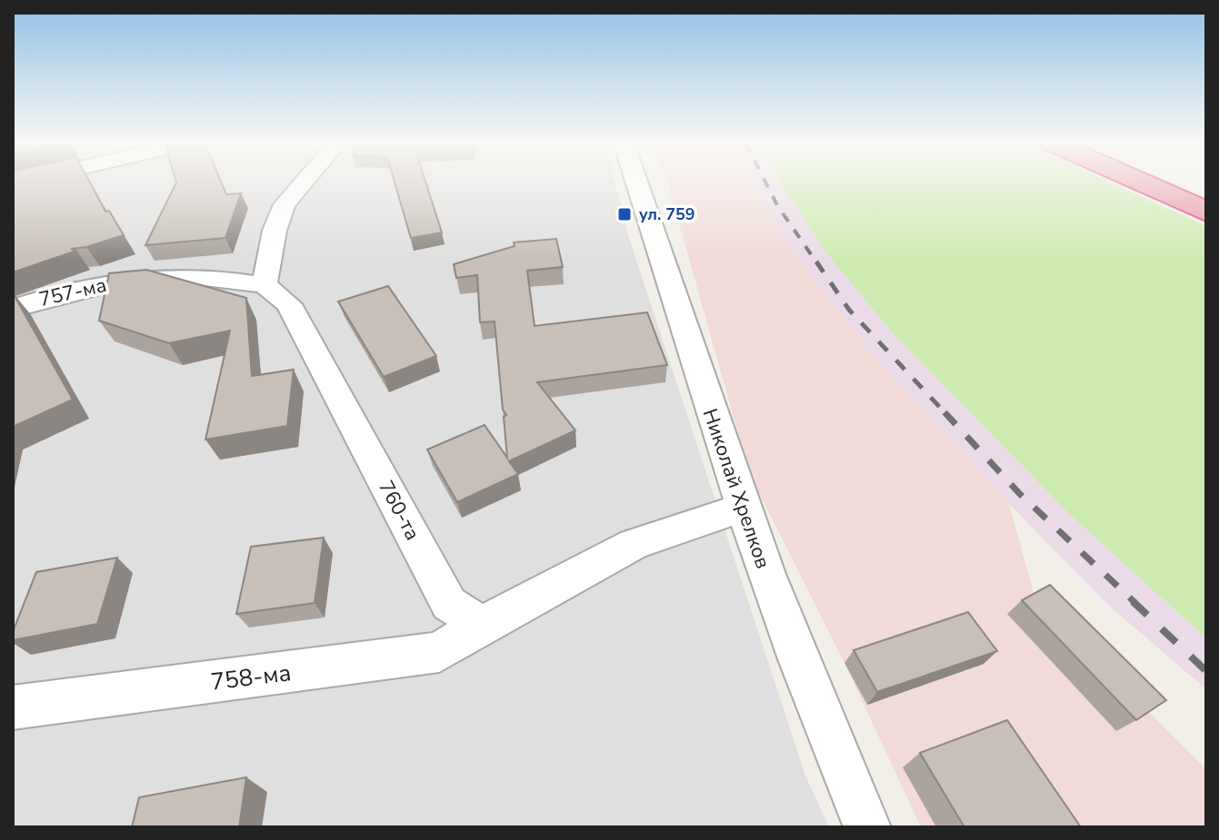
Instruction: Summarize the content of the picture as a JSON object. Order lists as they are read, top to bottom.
{
  "streets": {
    "street": [
      "757-ма",
      "Николай Хрелков",
      "760-та",
      "758-ма"
    ]
  },
  "crossings": [
    ["757-ма", "760-та"],
    ["760-та", "758-ма"]
  ],
  "places": {
    "transit": ["ул. 759"]
  }
}
